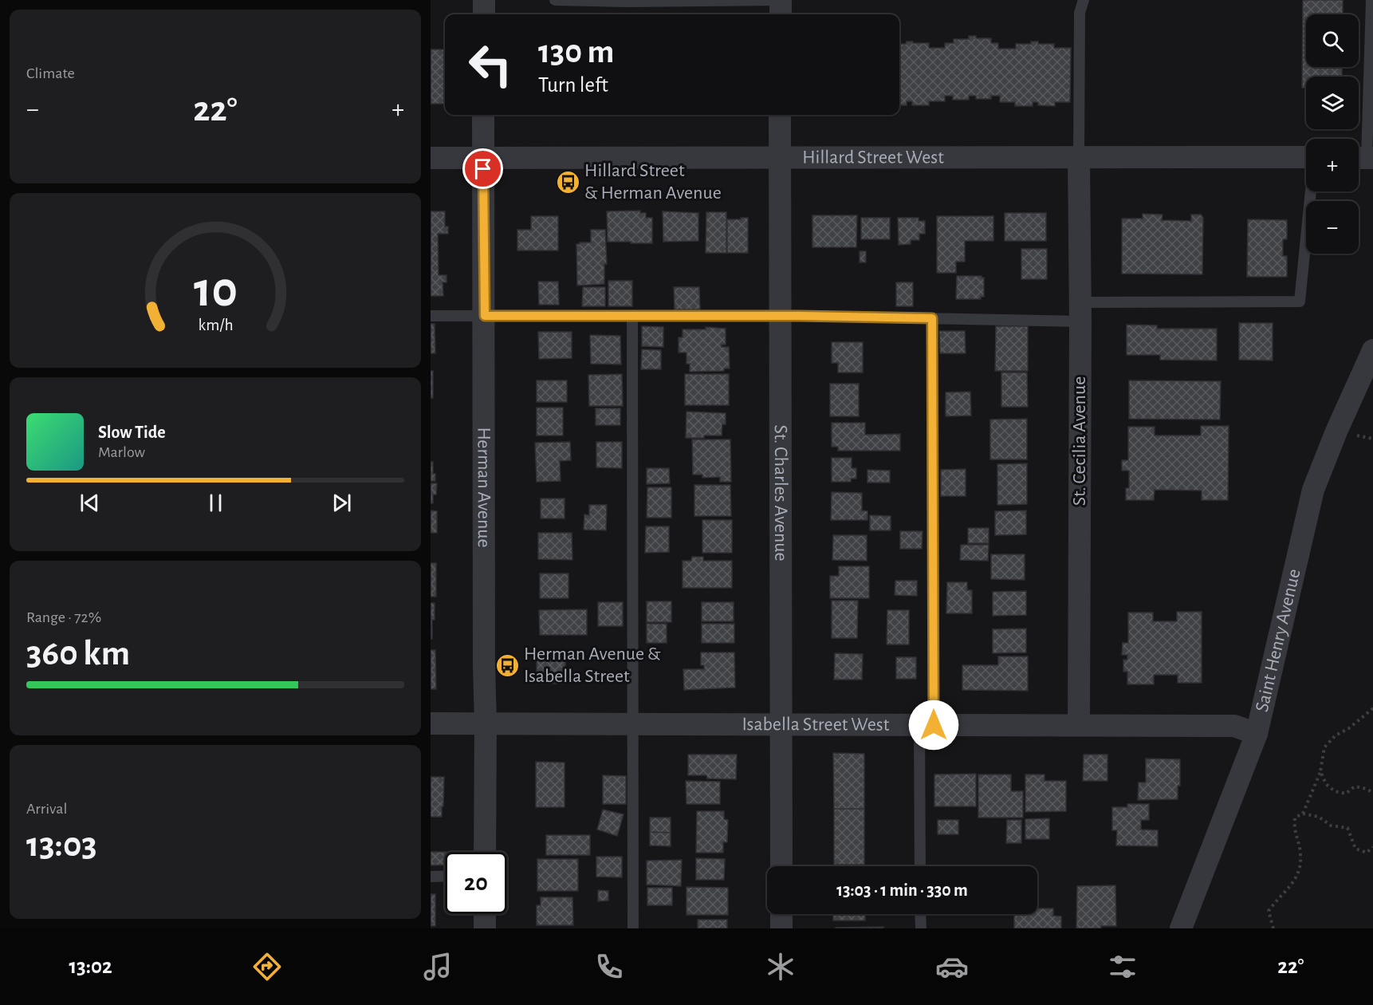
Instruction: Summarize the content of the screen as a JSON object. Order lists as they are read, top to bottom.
{
  "streets": {
    "street": [
      "Hillard Street West",
      "St. Cecilia Avenue",
      "Herman Avenue",
      "St. Charles Avenue",
      "Saint Henry Avenue",
      "Isabella Street West"
    ]
  },
  "crossings": [
    ["Hillard Street West", "St. Cecilia Avenue"],
    ["Hillard Street West", "Herman Avenue"],
    ["Hillard Street West", "St. Charles Avenue"],
    ["St. Cecilia Avenue", "Isabella Street West"],
    ["Herman Avenue", "Isabella Street West"],
    ["St. Charles Avenue", "Isabella Street West"],
    ["Saint Henry Avenue", "Isabella Street West"]
  ],
  "places": {
    "bus stop": ["Hillard Street & Herman Avenue", "Herman Avenue & Isabella Street"]
  },
  "page": {
    "tile": [
      "Climate",
      ["Range · 72%", "360 km"],
      ["Arrival", "13:03"]
    ],
    "map_buttons": ["+", "−"],
    "turn": ["130 m", "Turn left"],
    "heat": ["−", "22°", "+"],
    "song": ["Slow Tide", "Marlow"],
    "limit": "20",
    "trip": "13:03 · 1 min · 330 m",
    "tabs": ["13:02", "22°"],
    "gauge": ["10", "km/h"]
  }
}
